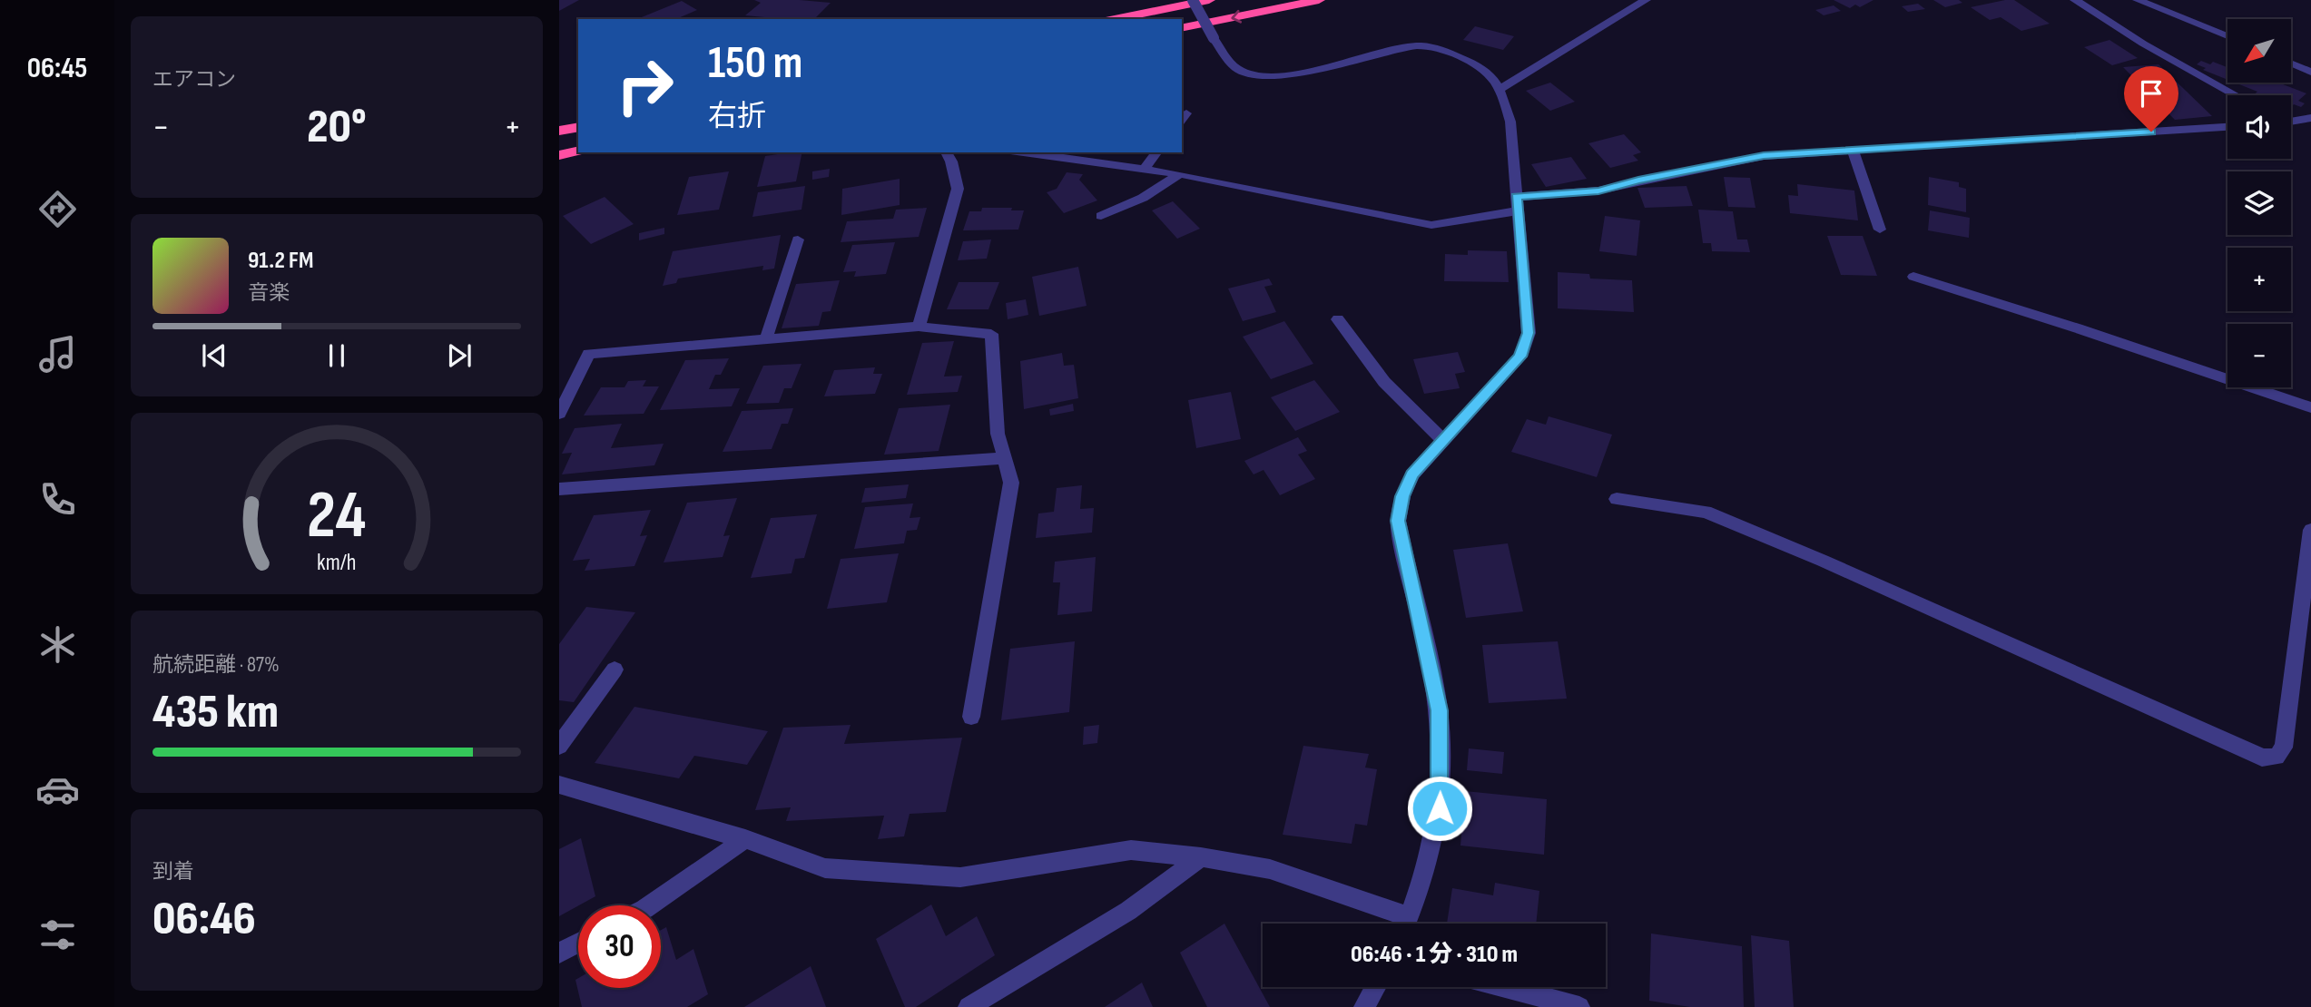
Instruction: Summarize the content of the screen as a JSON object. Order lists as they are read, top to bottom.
{
  "north": "bottom left",
  "page": {
    "tabs": "06:45",
    "tile": [
      "エアコン",
      ["航続距離 · 87%", "435 km"],
      ["到着", "06:46"]
    ],
    "map_buttons": ["+", "−"],
    "turn": ["150 m", "右折"],
    "heat": ["−", "20°", "+"],
    "song": ["91.2 FM", "音楽"],
    "limit": "30",
    "trip": "06:46 · 1 分 · 310 m",
    "gauge": ["24", "km/h"]
  }
}
